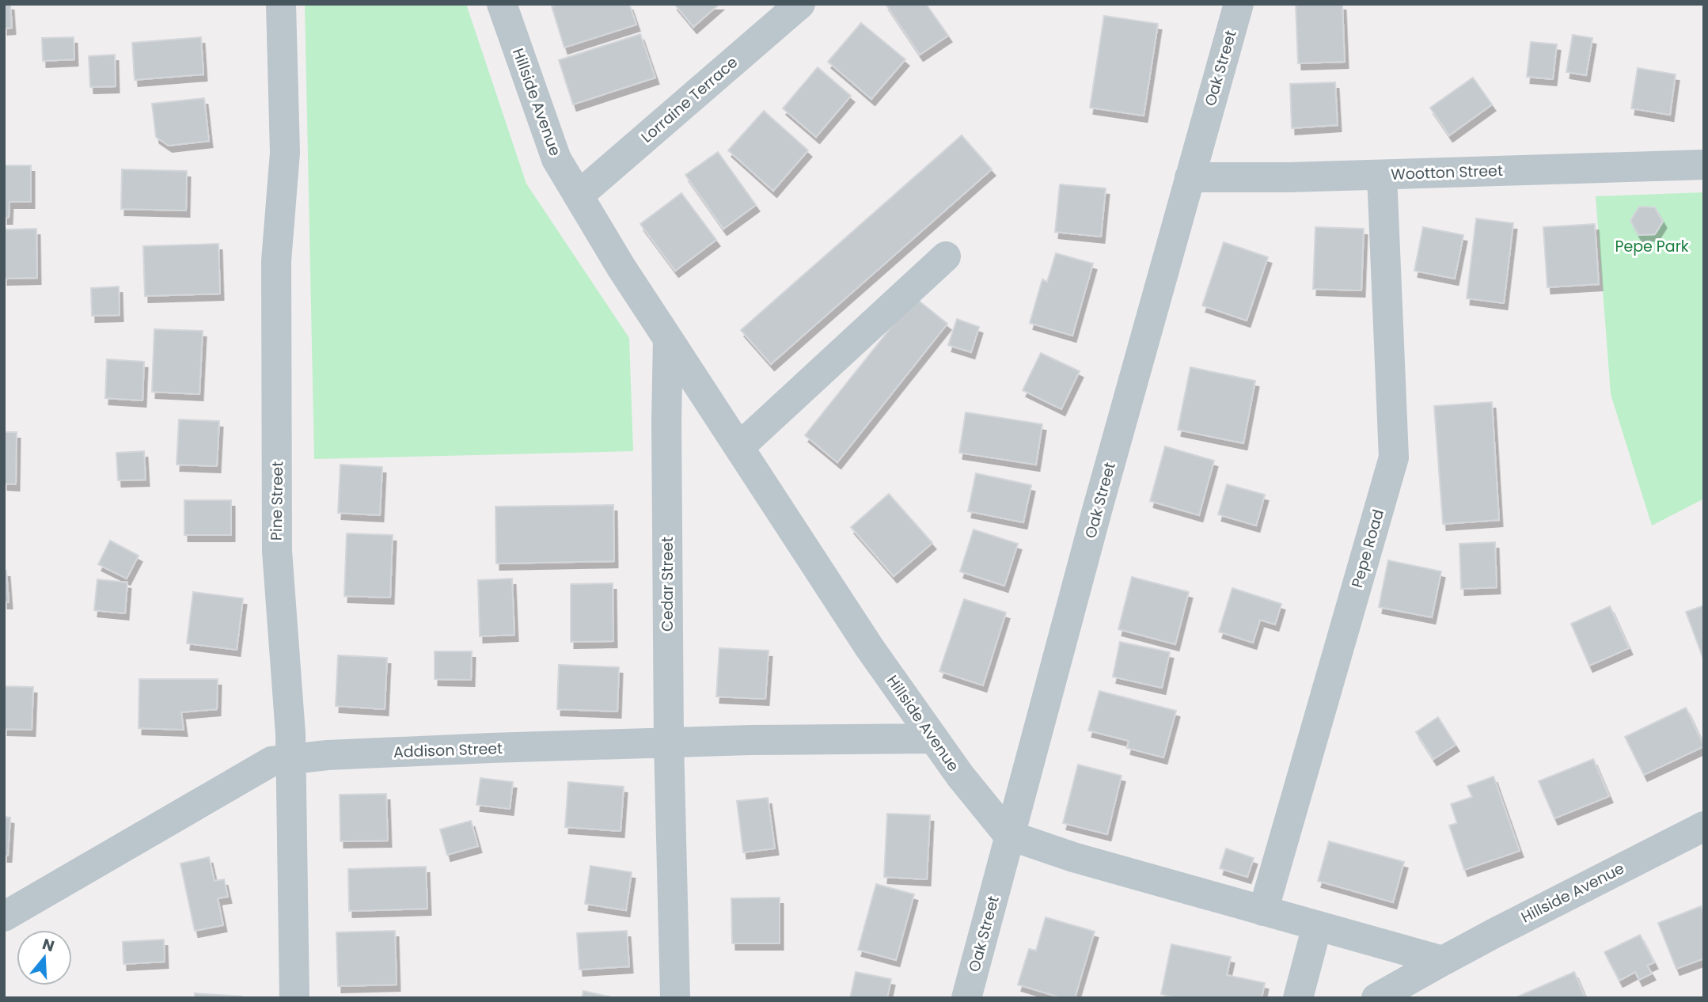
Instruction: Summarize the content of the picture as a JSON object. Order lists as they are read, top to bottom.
{
  "streets": {
    "street": [
      "Oak Street",
      "Lorraine Terrace",
      "Hillside Avenue",
      "Wootton Street",
      "Pine Street",
      "Pepe Road",
      "Cedar Street",
      "Addison Street"
    ]
  },
  "crossings": [
    ["Oak Street", "Hillside Avenue"],
    ["Oak Street", "Wootton Street"],
    ["Lorraine Terrace", "Hillside Avenue"],
    ["Hillside Avenue", "Pepe Road"],
    ["Hillside Avenue", "Cedar Street"],
    ["Hillside Avenue", "Addison Street"],
    ["Wootton Street", "Pepe Road"],
    ["Pine Street", "Addison Street"],
    ["Cedar Street", "Addison Street"]
  ],
  "parks": ["Pepe Park"],
  "north": "top"
}
